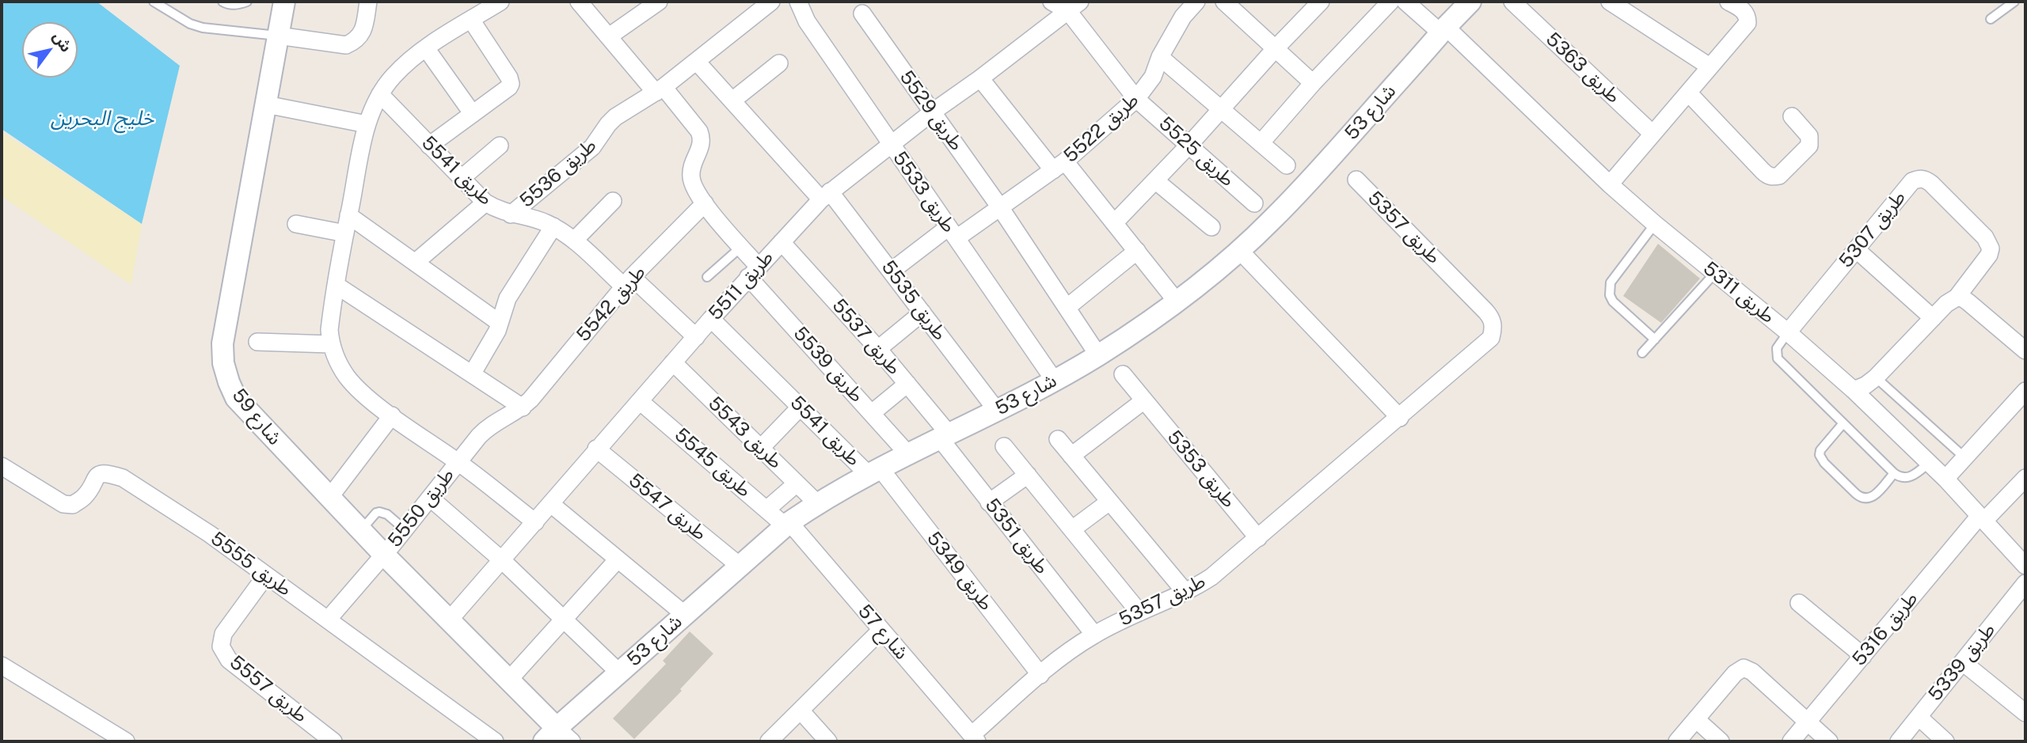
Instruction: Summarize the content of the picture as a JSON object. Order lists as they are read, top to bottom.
{
  "streets": {
    "street": [
      "طريق 5363",
      "طريق 5529",
      "شارع 53",
      "طريق 5522",
      "طريق 5525",
      "طريق 5541",
      "طريق 5536",
      "طريق 5533",
      "طريق 5357",
      "طريق 5307",
      "طريق 5511",
      "طريق 5311",
      "طريق 5535",
      "طريق 5542",
      "طريق 5537",
      "طريق 5539",
      "شارع 59",
      "طريق 5543",
      "طريق 5545",
      "طريق 5353",
      "طريق 5547",
      "طريق 5550",
      "طريق 5351",
      "طريق 5555",
      "طريق 5349",
      "طريق 5316",
      "شارع 57",
      "طريق 5339",
      "طريق 5557"
    ]
  },
  "crossings": [
    ["طريق 5529", "شارع 53"],
    ["طريق 5529", "طريق 5522"],
    ["طريق 5529", "طريق 5511"],
    ["شارع 53", "طريق 5541"],
    ["شارع 53", "طريق 5533"],
    ["شارع 53", "طريق 5311"],
    ["شارع 53", "طريق 5535"],
    ["شارع 53", "طريق 5537"],
    ["شارع 53", "طريق 5539"],
    ["شارع 53", "شارع 59"],
    ["شارع 53", "طريق 5543"],
    ["شارع 53", "طريق 5545"],
    ["شارع 53", "طريق 5547"],
    ["شارع 53", "طريق 5351"],
    ["شارع 53", "طريق 5349"],
    ["شارع 53", "شارع 57"],
    ["طريق 5522", "طريق 5525"],
    ["طريق 5522", "طريق 5533"],
    ["طريق 5522", "طريق 5535"],
    ["طريق 5525", "طريق 5511"],
    ["طريق 5541", "طريق 5536"],
    ["طريق 5541", "طريق 5511"],
    ["طريق 5541", "طريق 5542"],
    ["طريق 5541", "طريق 5349"],
    ["طريق 5536", "طريق 5535"],
    ["طريق 5533", "طريق 5511"],
    ["طريق 5357", "طريق 5353"],
    ["طريق 5357", "طريق 5351"],
    ["طريق 5357", "طريق 5349"],
    ["طريق 5357", "شارع 57"],
    ["طريق 5307", "طريق 5311"],
    ["طريق 5511", "طريق 5535"],
    ["طريق 5511", "طريق 5537"],
    ["طريق 5511", "طريق 5539"],
    ["طريق 5511", "شارع 59"],
    ["طريق 5511", "طريق 5543"],
    ["طريق 5511", "طريق 5545"],
    ["طريق 5511", "طريق 5547"],
    ["طريق 5311", "طريق 5316"],
    ["طريق 5542", "طريق 5550"],
    ["طريق 5537", "طريق 5351"],
    ["شارع 59", "طريق 5550"],
    ["طريق 5545", "شارع 57"],
    ["طريق 5550", "طريق 5555"],
    ["طريق 5555", "طريق 5557"]
  ],
  "water": ["خليج البحرين"],
  "north": "top right"
}
